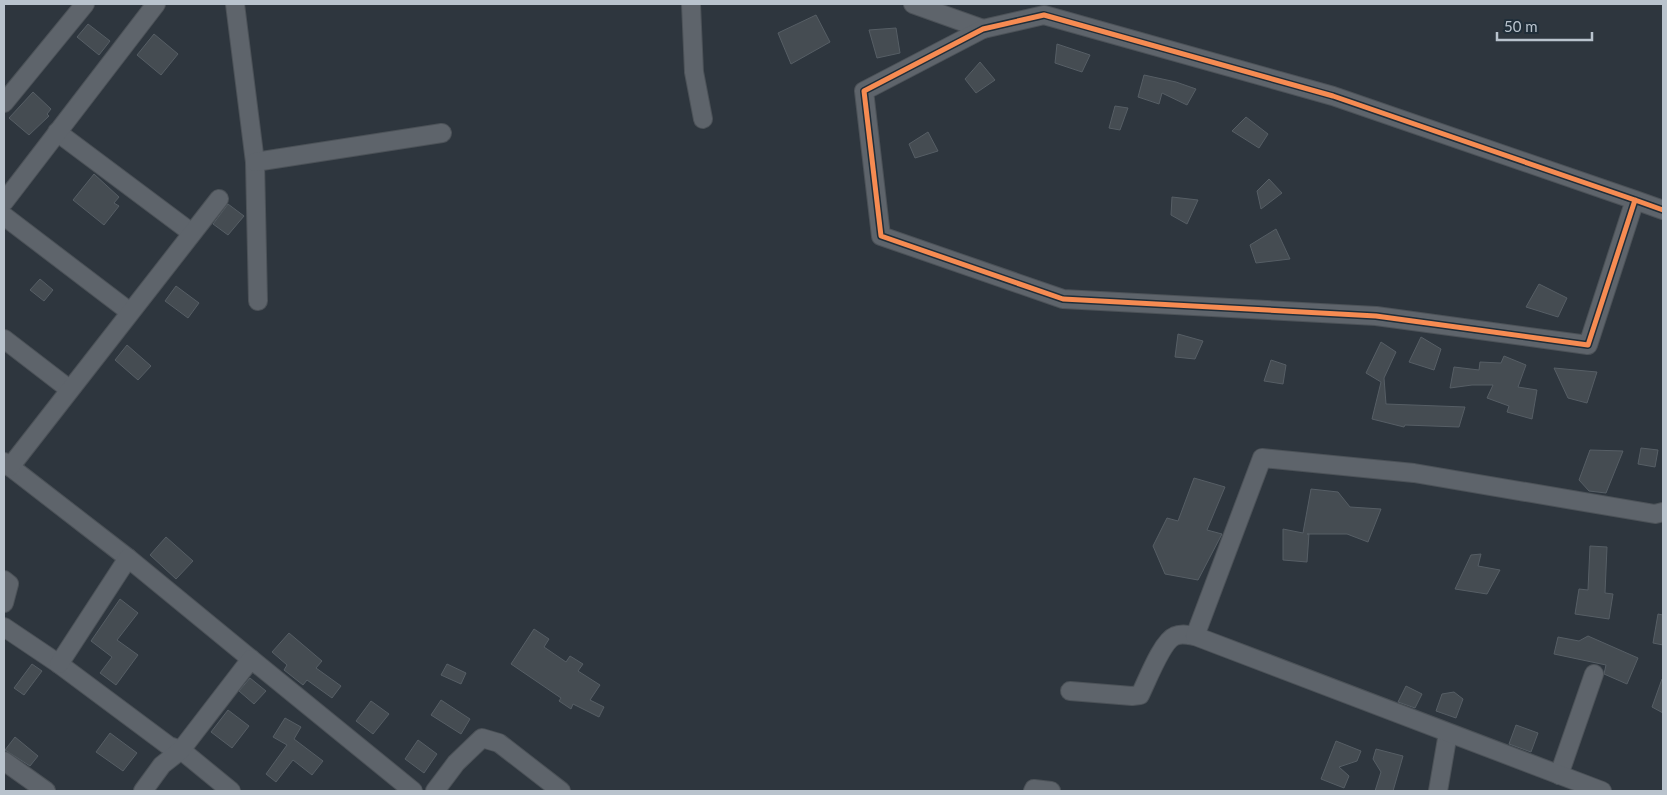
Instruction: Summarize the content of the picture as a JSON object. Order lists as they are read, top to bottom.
{
  "scale_bar": "50 m"
}
